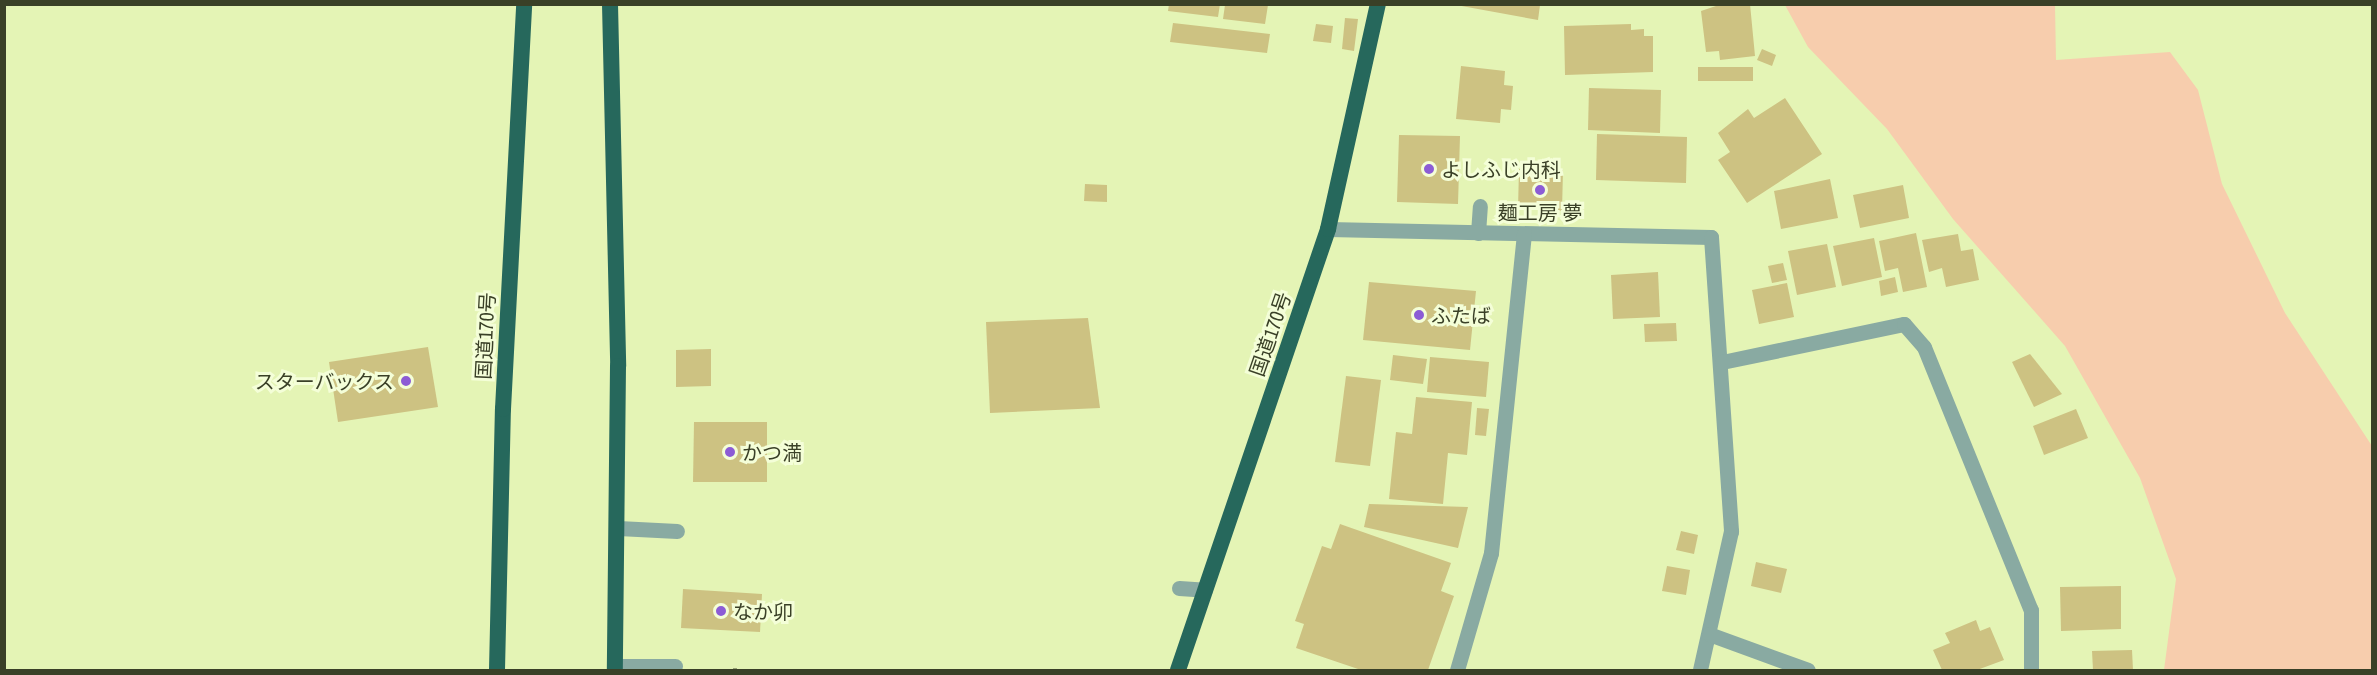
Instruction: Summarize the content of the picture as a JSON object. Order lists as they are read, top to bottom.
{
  "streets": {
    "highway": ["国道170号"]
  },
  "places": [
    "よしふじ内科",
    "麺工房 夢",
    "ふたば",
    "スターバックス",
    "かつ満",
    "なか卯"
  ]
}
